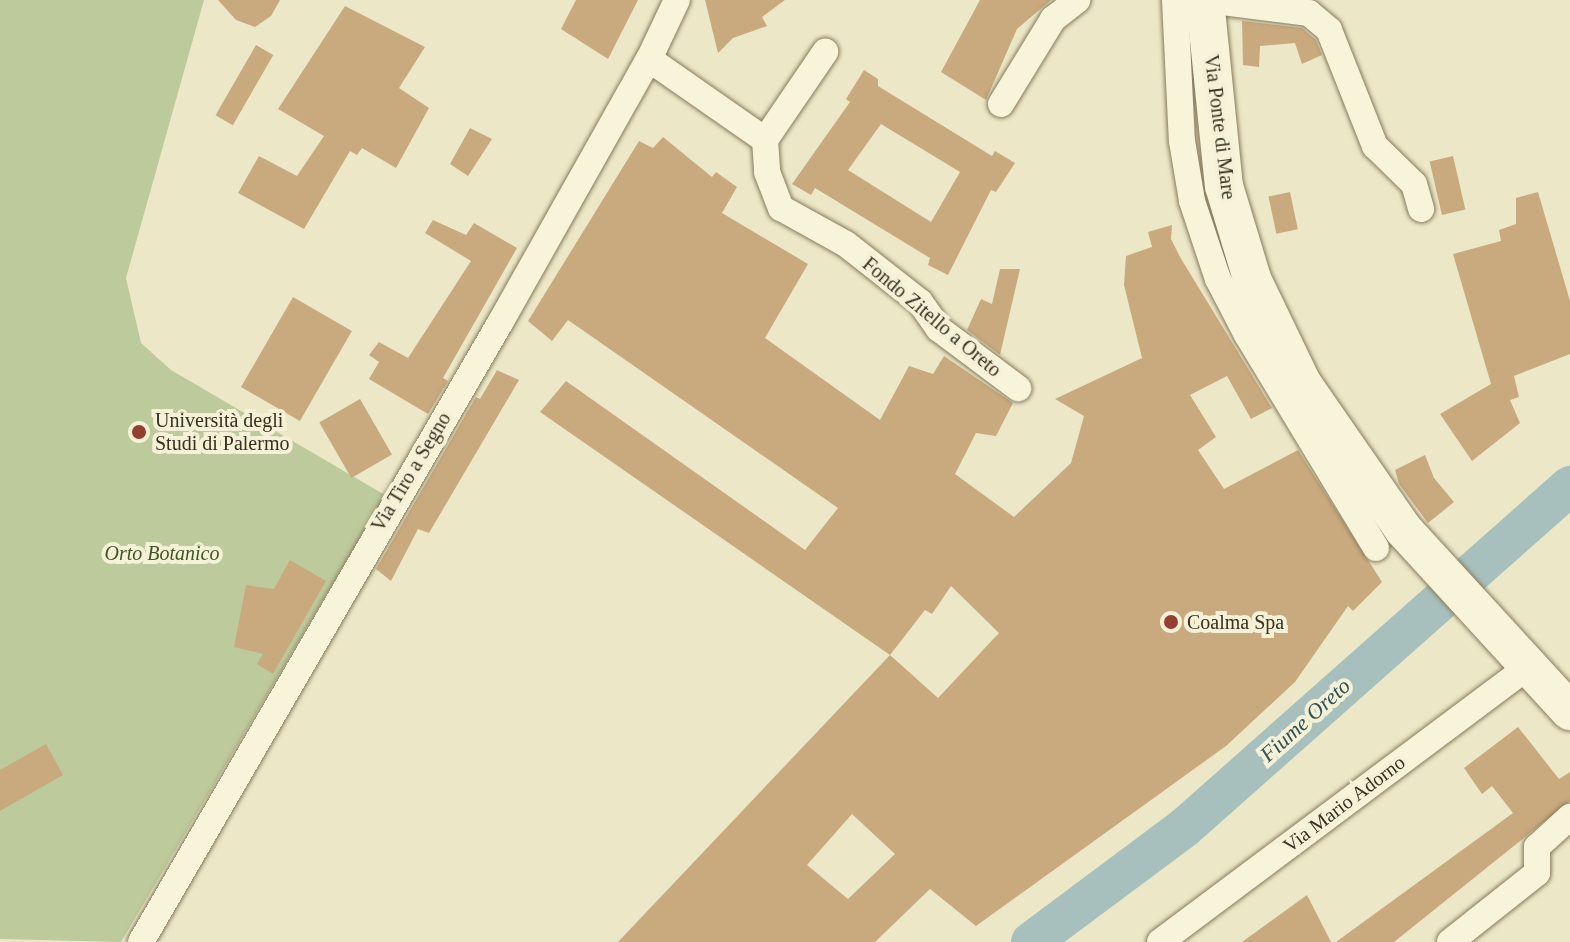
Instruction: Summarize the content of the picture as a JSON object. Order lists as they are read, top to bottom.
{
  "streets": {
    "main road": ["Via Ponte di Mare"],
    "street": ["Fondo Zitello a Oreto", "Via Tiro a Segno", "Via Mario Adorno"]
  },
  "crossings": [
    ["Via Ponte di Mare", "Via Mario Adorno"]
  ],
  "water": ["Fiume Oreto"],
  "parks": ["Orto Botanico"],
  "places": ["Università degli Studi di Palermo", "Coalma Spa"]
}
